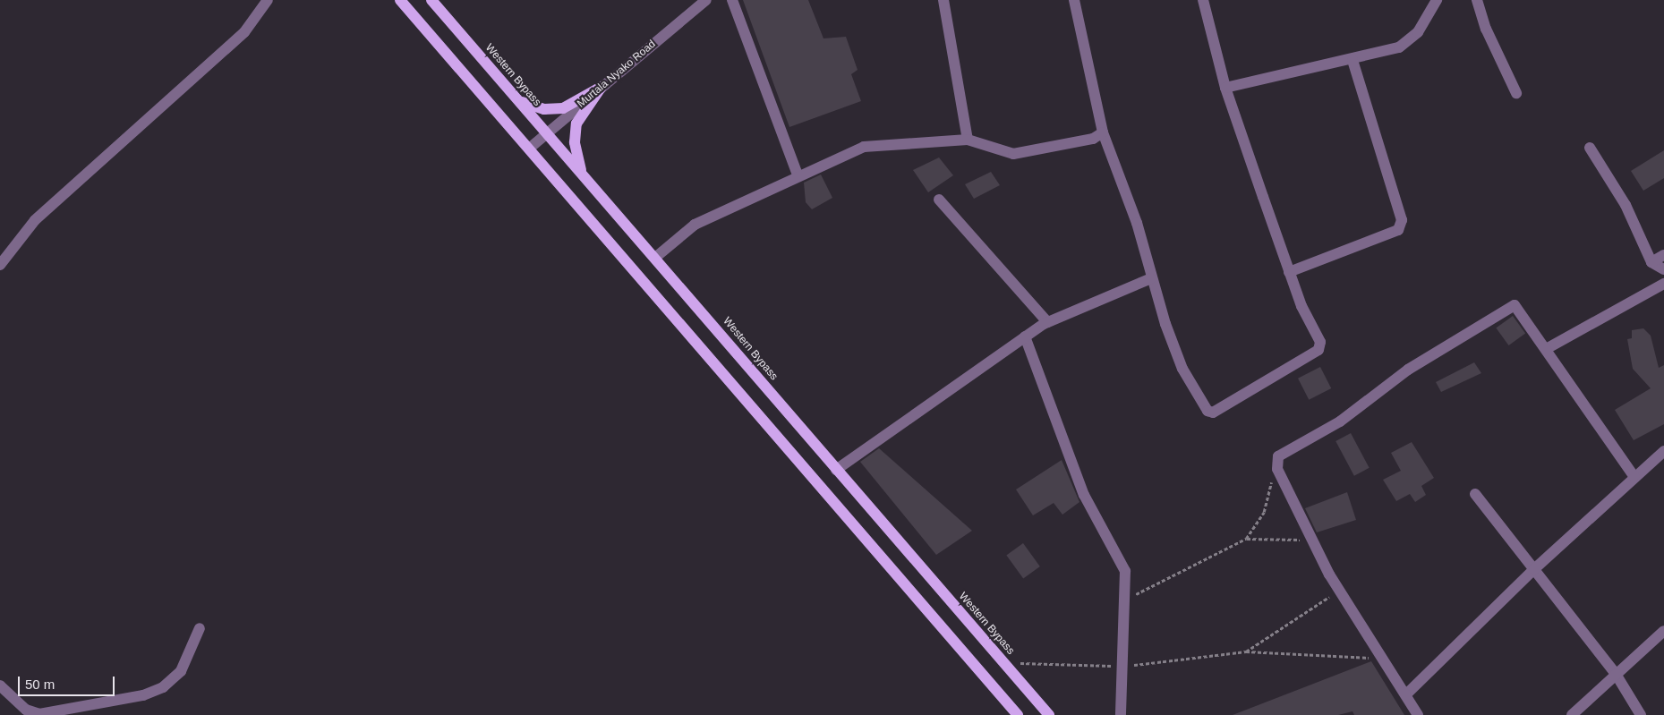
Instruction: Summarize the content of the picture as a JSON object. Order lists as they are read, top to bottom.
{
  "streets": {
    "main road": ["Western Bypass"],
    "street": ["Murtala Nyako Road"]
  },
  "crossings": [
    ["Murtala Nyako Road", "Western Bypass"]
  ],
  "scale_bar": "50 m"
}
